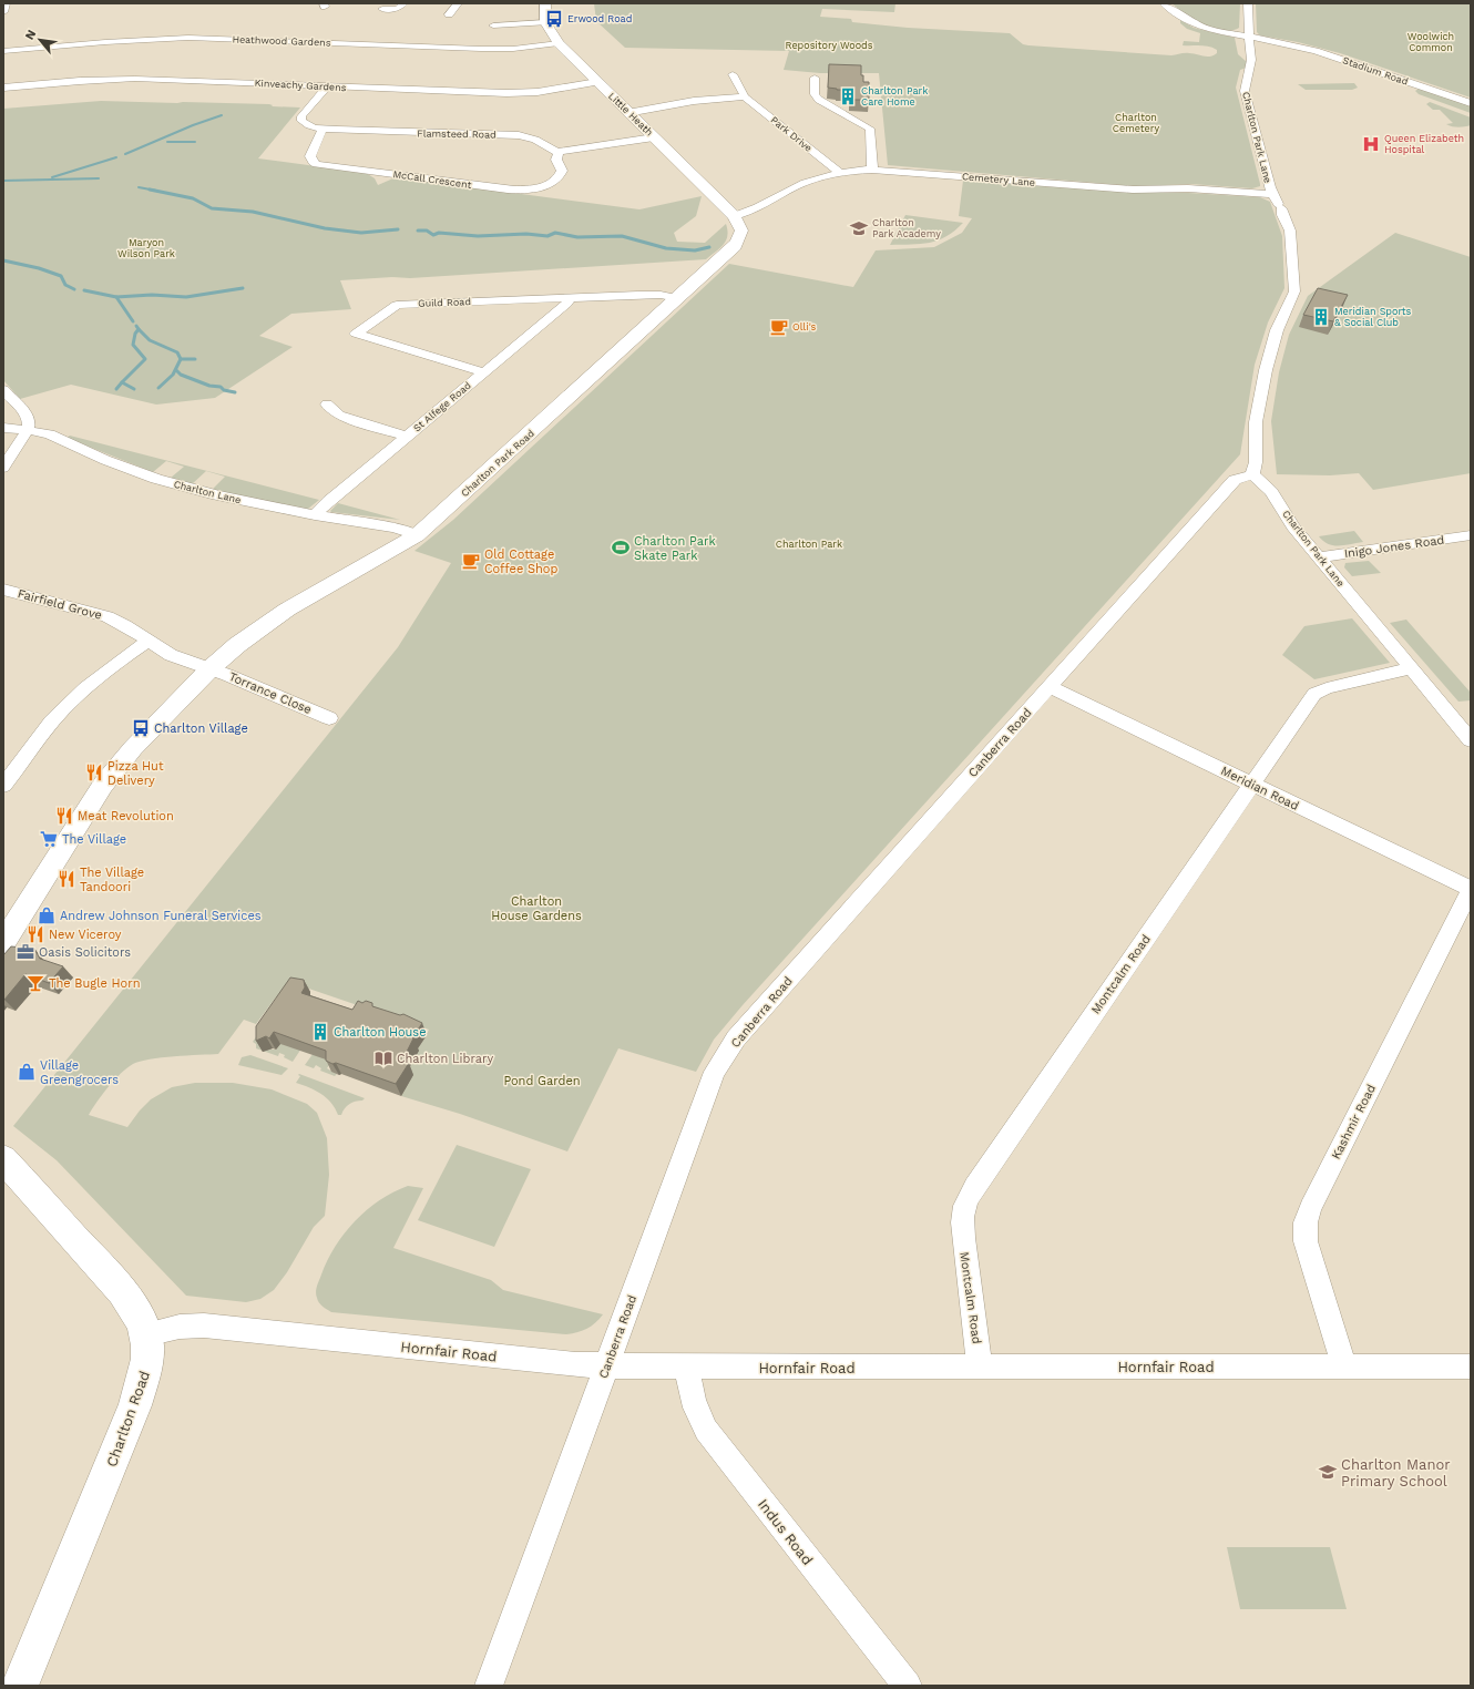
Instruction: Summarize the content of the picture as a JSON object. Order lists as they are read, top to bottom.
{
  "streets": {
    "main road": ["Little Heath", "Charlton Park Road", "Charlton Road"],
    "street": [
      "Heathwood Gardens",
      "Stadium Road",
      "Kinveachy Gardens",
      "Flamsteed Road",
      "Park Drive",
      "Charlton Park Lane",
      "McCall Crescent",
      "Cemetery Lane",
      "Guild Road",
      "St Alfege Road",
      "Charlton Lane",
      "Inigo Jones Road",
      "Fairfield Grove",
      "Torrance Close",
      "Canberra Road",
      "Meridian Road",
      "Montcalm Road",
      "Kashmir Road",
      "Hornfair Road",
      "Indus Road"
    ]
  },
  "crossings": [
    ["Heathwood Gardens", "Little Heath"],
    ["Stadium Road", "Charlton Park Lane"],
    ["Kinveachy Gardens", "Little Heath"],
    ["Kinveachy Gardens", "Flamsteed Road"],
    ["Little Heath", "Cemetery Lane"],
    ["Little Heath", "Charlton Park Road"],
    ["Flamsteed Road", "McCall Crescent"],
    ["Park Drive", "Cemetery Lane"],
    ["Charlton Park Lane", "Cemetery Lane"],
    ["Charlton Park Lane", "Inigo Jones Road"],
    ["Charlton Park Lane", "Canberra Road"],
    ["Charlton Park Lane", "Montcalm Road"],
    ["Cemetery Lane", "Charlton Park Road"],
    ["Guild Road", "St Alfege Road"],
    ["Guild Road", "Charlton Park Road"],
    ["St Alfege Road", "Charlton Lane"],
    ["Charlton Park Road", "Charlton Lane"],
    ["Charlton Park Road", "Fairfield Grove"],
    ["Charlton Park Road", "Torrance Close"],
    ["Fairfield Grove", "Torrance Close"],
    ["Canberra Road", "Meridian Road"],
    ["Canberra Road", "Hornfair Road"],
    ["Meridian Road", "Montcalm Road"],
    ["Meridian Road", "Kashmir Road"],
    ["Montcalm Road", "Hornfair Road"],
    ["Kashmir Road", "Hornfair Road"],
    ["Hornfair Road", "Charlton Road"],
    ["Hornfair Road", "Indus Road"]
  ],
  "parks": [
    "Woolwich Common",
    "Repository Woods",
    "Charlton Cemetery",
    "Maryon Wilson Park",
    "Charlton Park",
    "Charlton House Gardens",
    "Pond Garden"
  ],
  "places": {
    "bus stop": ["Erwood Road", "Charlton Village"],
    "building": ["Charlton Park Care Home", "Meridian Sports & Social Club", "Charlton House"],
    "hospital": ["Queen Elizabeth Hospital"],
    "school or university": ["Charlton Park Academy", "Charlton Manor Primary School"],
    "cafe": ["Olli's", "Old Cottage Coffee Shop"],
    "sports": ["Charlton Park Skate Park"],
    "restaurant": [
      "Pizza Hut Delivery",
      "Meat Revolution",
      "The Village Tandoori",
      "New Viceroy"
    ],
    "supermarket": ["The Village"],
    "shop": ["Andrew Johnson Funeral Services", "Village Greengrocers"],
    "office": ["Oasis Solicitors"],
    "bar": ["The Bugle Horn"],
    "library": ["Charlton Library"]
  },
  "north": "top left"
}
